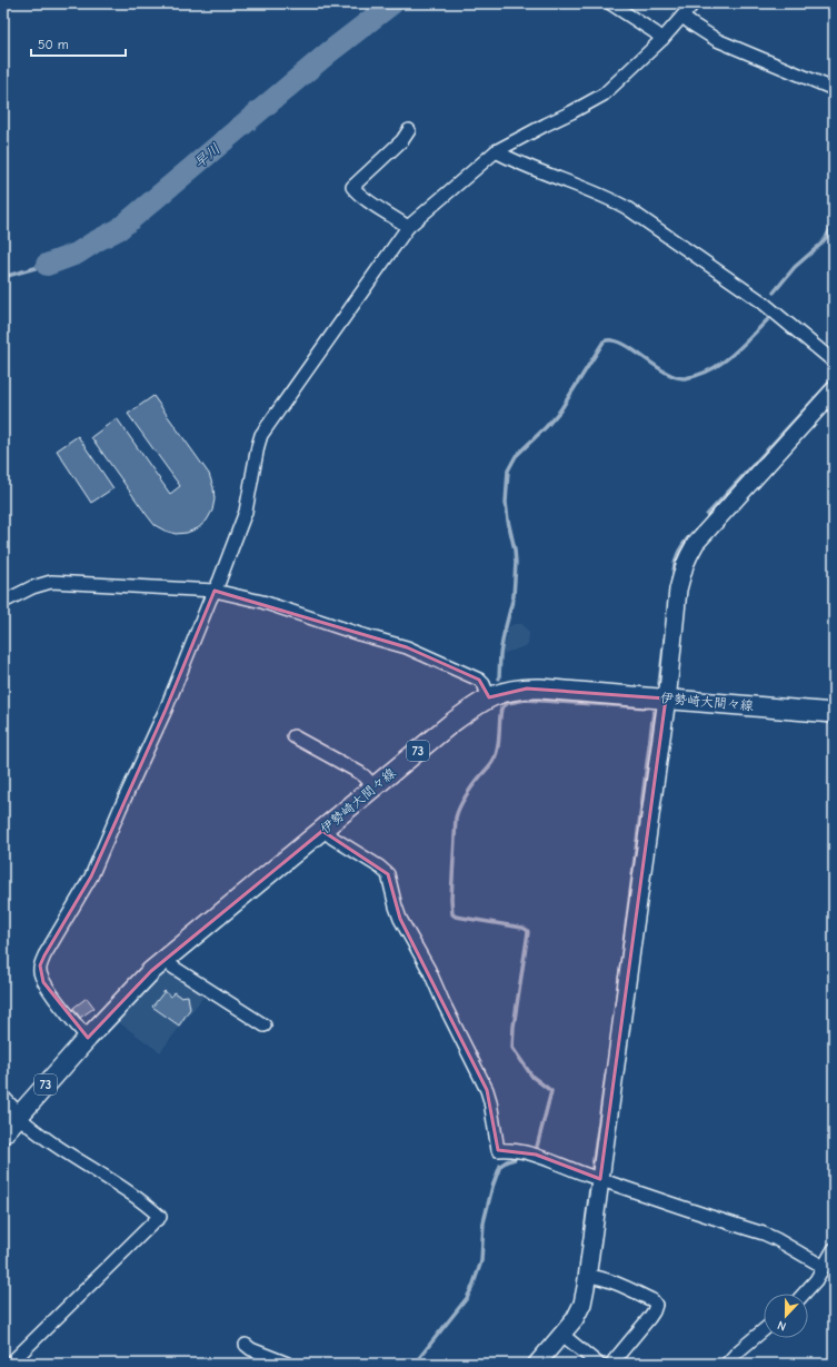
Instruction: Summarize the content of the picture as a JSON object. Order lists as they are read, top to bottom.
{
  "streets": {
    "main road": ["伊勢崎大間々線", "73"]
  },
  "water": ["早川"],
  "scale_bar": "50 m",
  "north": "bottom"
}
